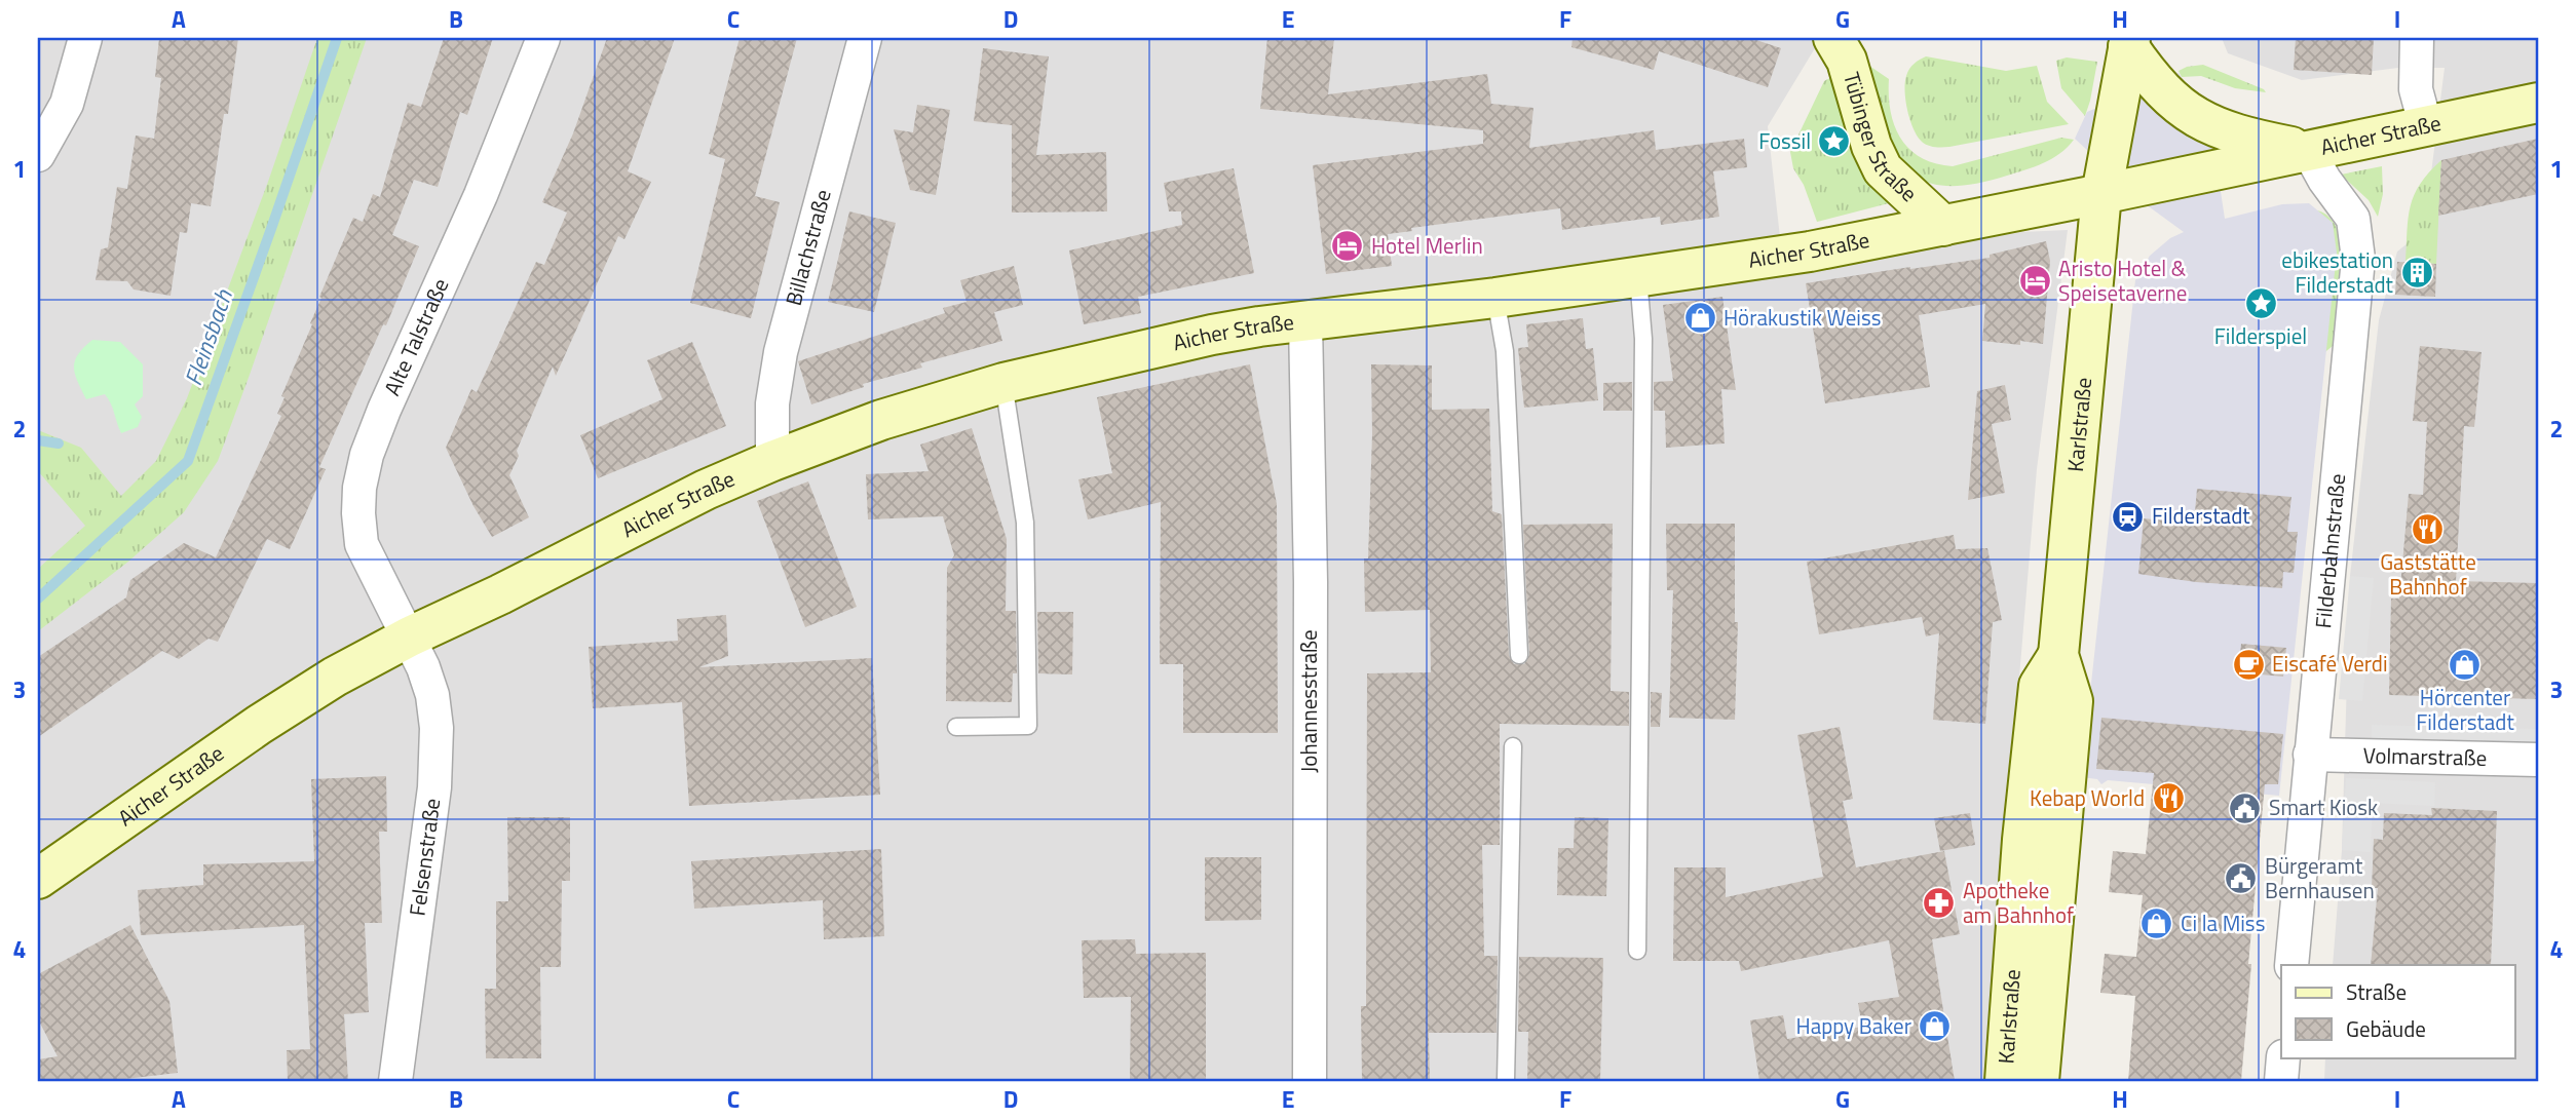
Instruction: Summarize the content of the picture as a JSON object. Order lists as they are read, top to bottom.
{
  "streets": {
    "main road": ["Tübinger Straße", "Aicher Straße", "Karlstraße"],
    "street": [
      "Billachstraße",
      "Alte Talstraße",
      "Filderbahnstraße",
      "Johannesstraße",
      "Volmarstraße",
      "Felsenstraße"
    ]
  },
  "crossings": [
    ["Tübinger Straße", "Aicher Straße"],
    ["Aicher Straße", "Billachstraße"],
    ["Aicher Straße", "Alte Talstraße"],
    ["Aicher Straße", "Karlstraße"],
    ["Aicher Straße", "Filderbahnstraße"],
    ["Aicher Straße", "Johannesstraße"],
    ["Aicher Straße", "Felsenstraße"],
    ["Alte Talstraße", "Felsenstraße"],
    ["Filderbahnstraße", "Volmarstraße"]
  ],
  "water": ["Fleinsbach"],
  "places": {
    "place": ["Fossil", "Filderspiel"],
    "hotel": ["Hotel Merlin", "Aristo Hotel & Speisetaverne"],
    "building": ["ebikestation Filderstadt"],
    "shop": [
      "Hörakustik Weiss",
      "Hörcenter Filderstadt",
      "Ci la Miss",
      "Happy Baker"
    ],
    "station": ["Filderstadt"],
    "restaurant": ["Gaststätte Bahnhof", "Kebap World"],
    "cafe": ["Eiscafé Verdi"],
    "public building": ["Smart Kiosk", "Bürgeramt Bernhausen"],
    "pharmacy": ["Apotheke am Bahnhof"]
  },
  "legend": ["Straße", "Gebäude"],
  "grid": {
    "columns": [
      "A",
      "B",
      "C",
      "D",
      "E",
      "F",
      "G",
      "H",
      "I"
    ],
    "rows": [
      "1",
      "2",
      "3",
      "4"
    ]
  }
}
